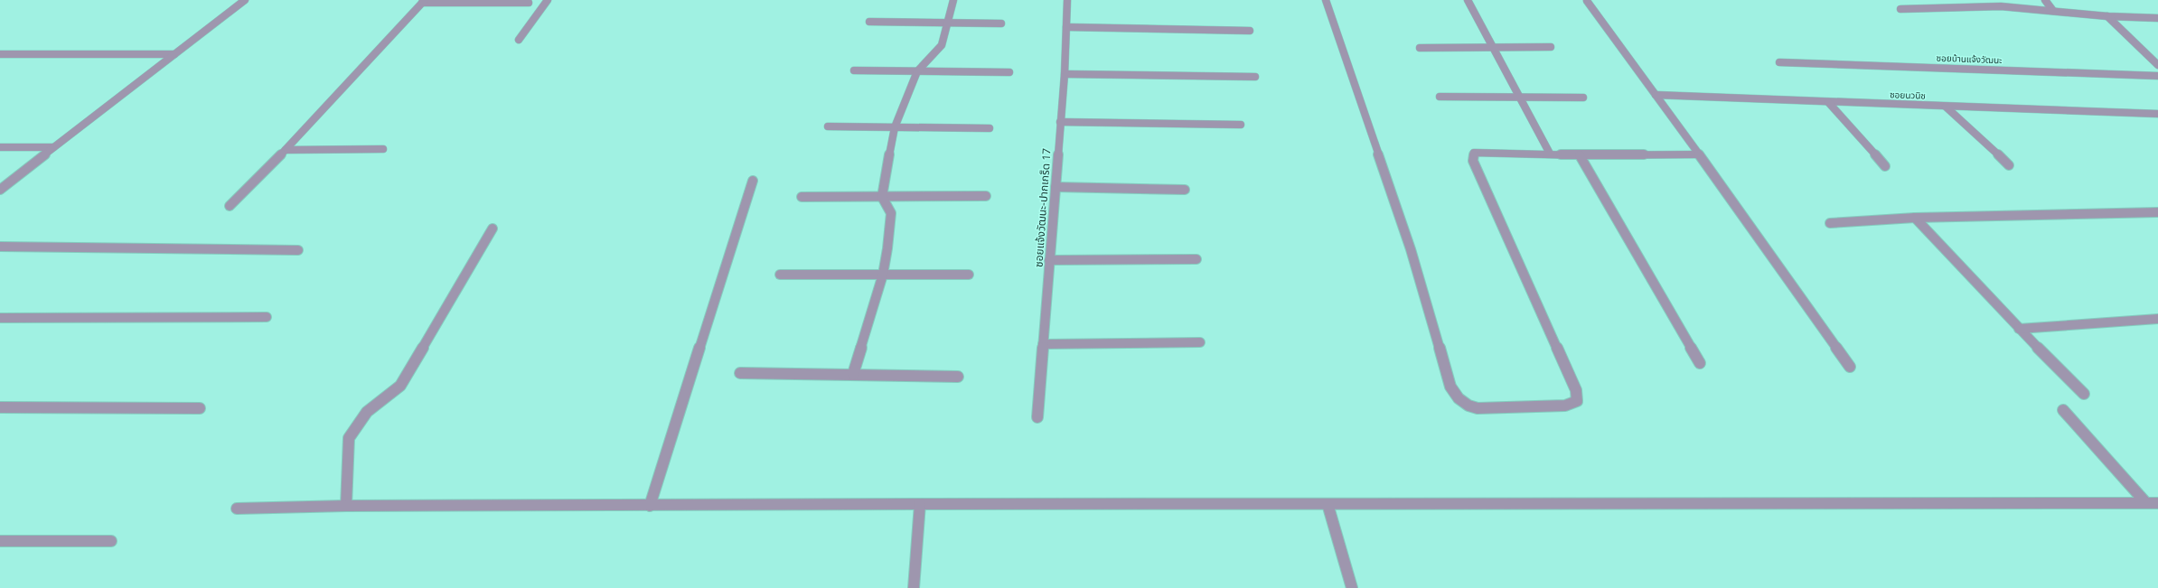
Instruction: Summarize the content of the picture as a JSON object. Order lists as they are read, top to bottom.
{
  "streets": {
    "street": ["ซอยบ้านแจ้งวัฒนะ", "ซอยนวนิช", "ซอยแจ้งวัฒนะ-ปากเกร็ด 17"]
  }
}
